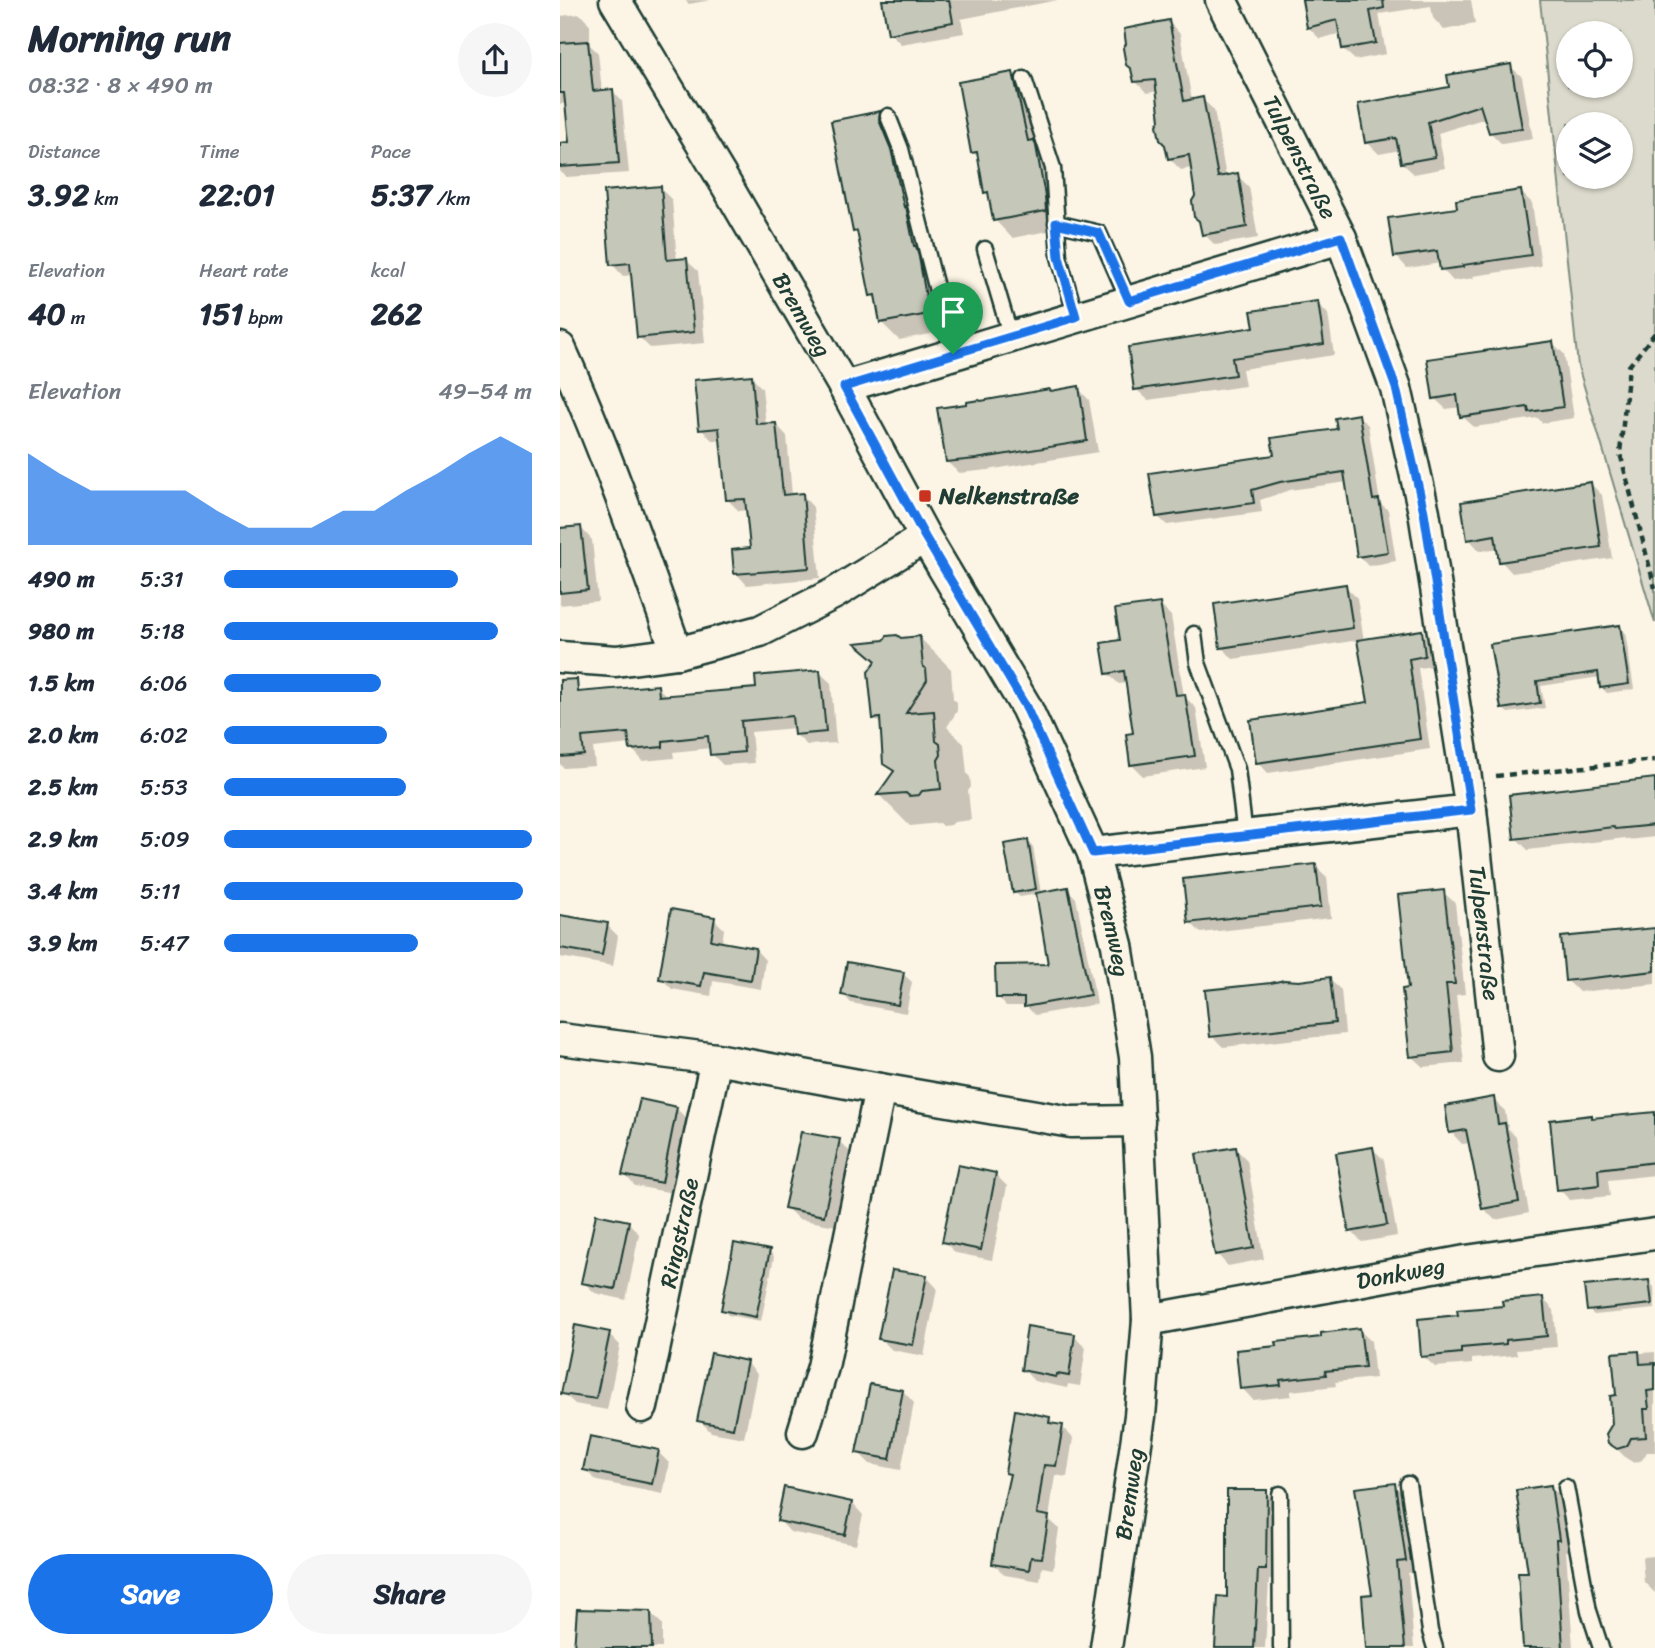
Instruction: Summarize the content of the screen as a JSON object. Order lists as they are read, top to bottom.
{
  "streets": {
    "street": [
      "Tulpenstraße",
      "Bremweg",
      "Ringstraße",
      "Donkweg"
    ]
  },
  "crossings": [
    ["Bremweg", "Donkweg"]
  ],
  "places": {
    "transit": ["Nelkenstraße"]
  },
  "page": {
    "heading": ["Morning run", "08:32 · 8 × 490 m"],
    "stats": [
      ["Distance", "3.92 km"],
      ["Time", "22:01"],
      ["Pace", "5:37 /km"],
      ["Elevation", "40 m"],
      ["Heart rate", "151 bpm"],
      ["kcal", "262"]
    ],
    "chart": ["Elevation", "49–54 m"],
    "list": [
      {
        "name": "490 m",
        "note": "5:31"
      },
      {
        "name": "980 m",
        "note": "5:18"
      },
      {
        "name": "1.5 km",
        "note": "6:06"
      },
      {
        "name": "2.0 km",
        "note": "6:02"
      },
      {
        "name": "2.5 km",
        "note": "5:53"
      },
      {
        "name": "2.9 km",
        "note": "5:09"
      },
      {
        "name": "3.4 km",
        "note": "5:11"
      },
      {
        "name": "3.9 km",
        "note": "5:47"
      }
    ],
    "buttons": ["Save", "Share"]
  }
}
